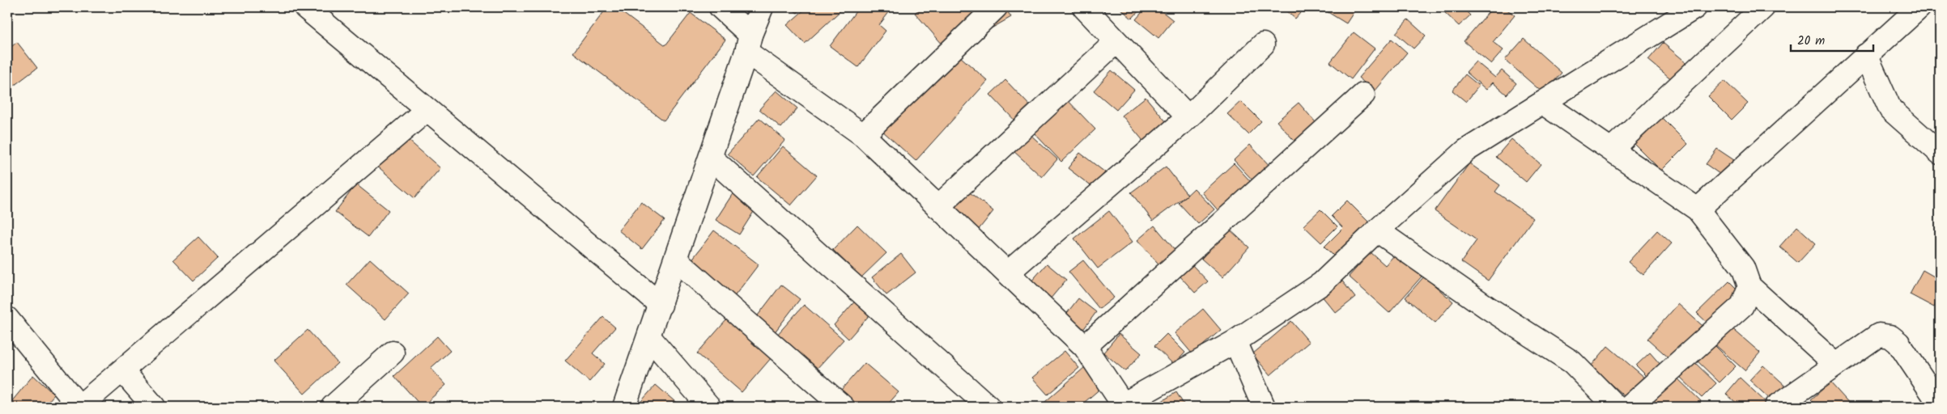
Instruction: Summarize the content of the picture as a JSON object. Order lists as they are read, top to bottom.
{
  "scale_bar": "20 m"
}
